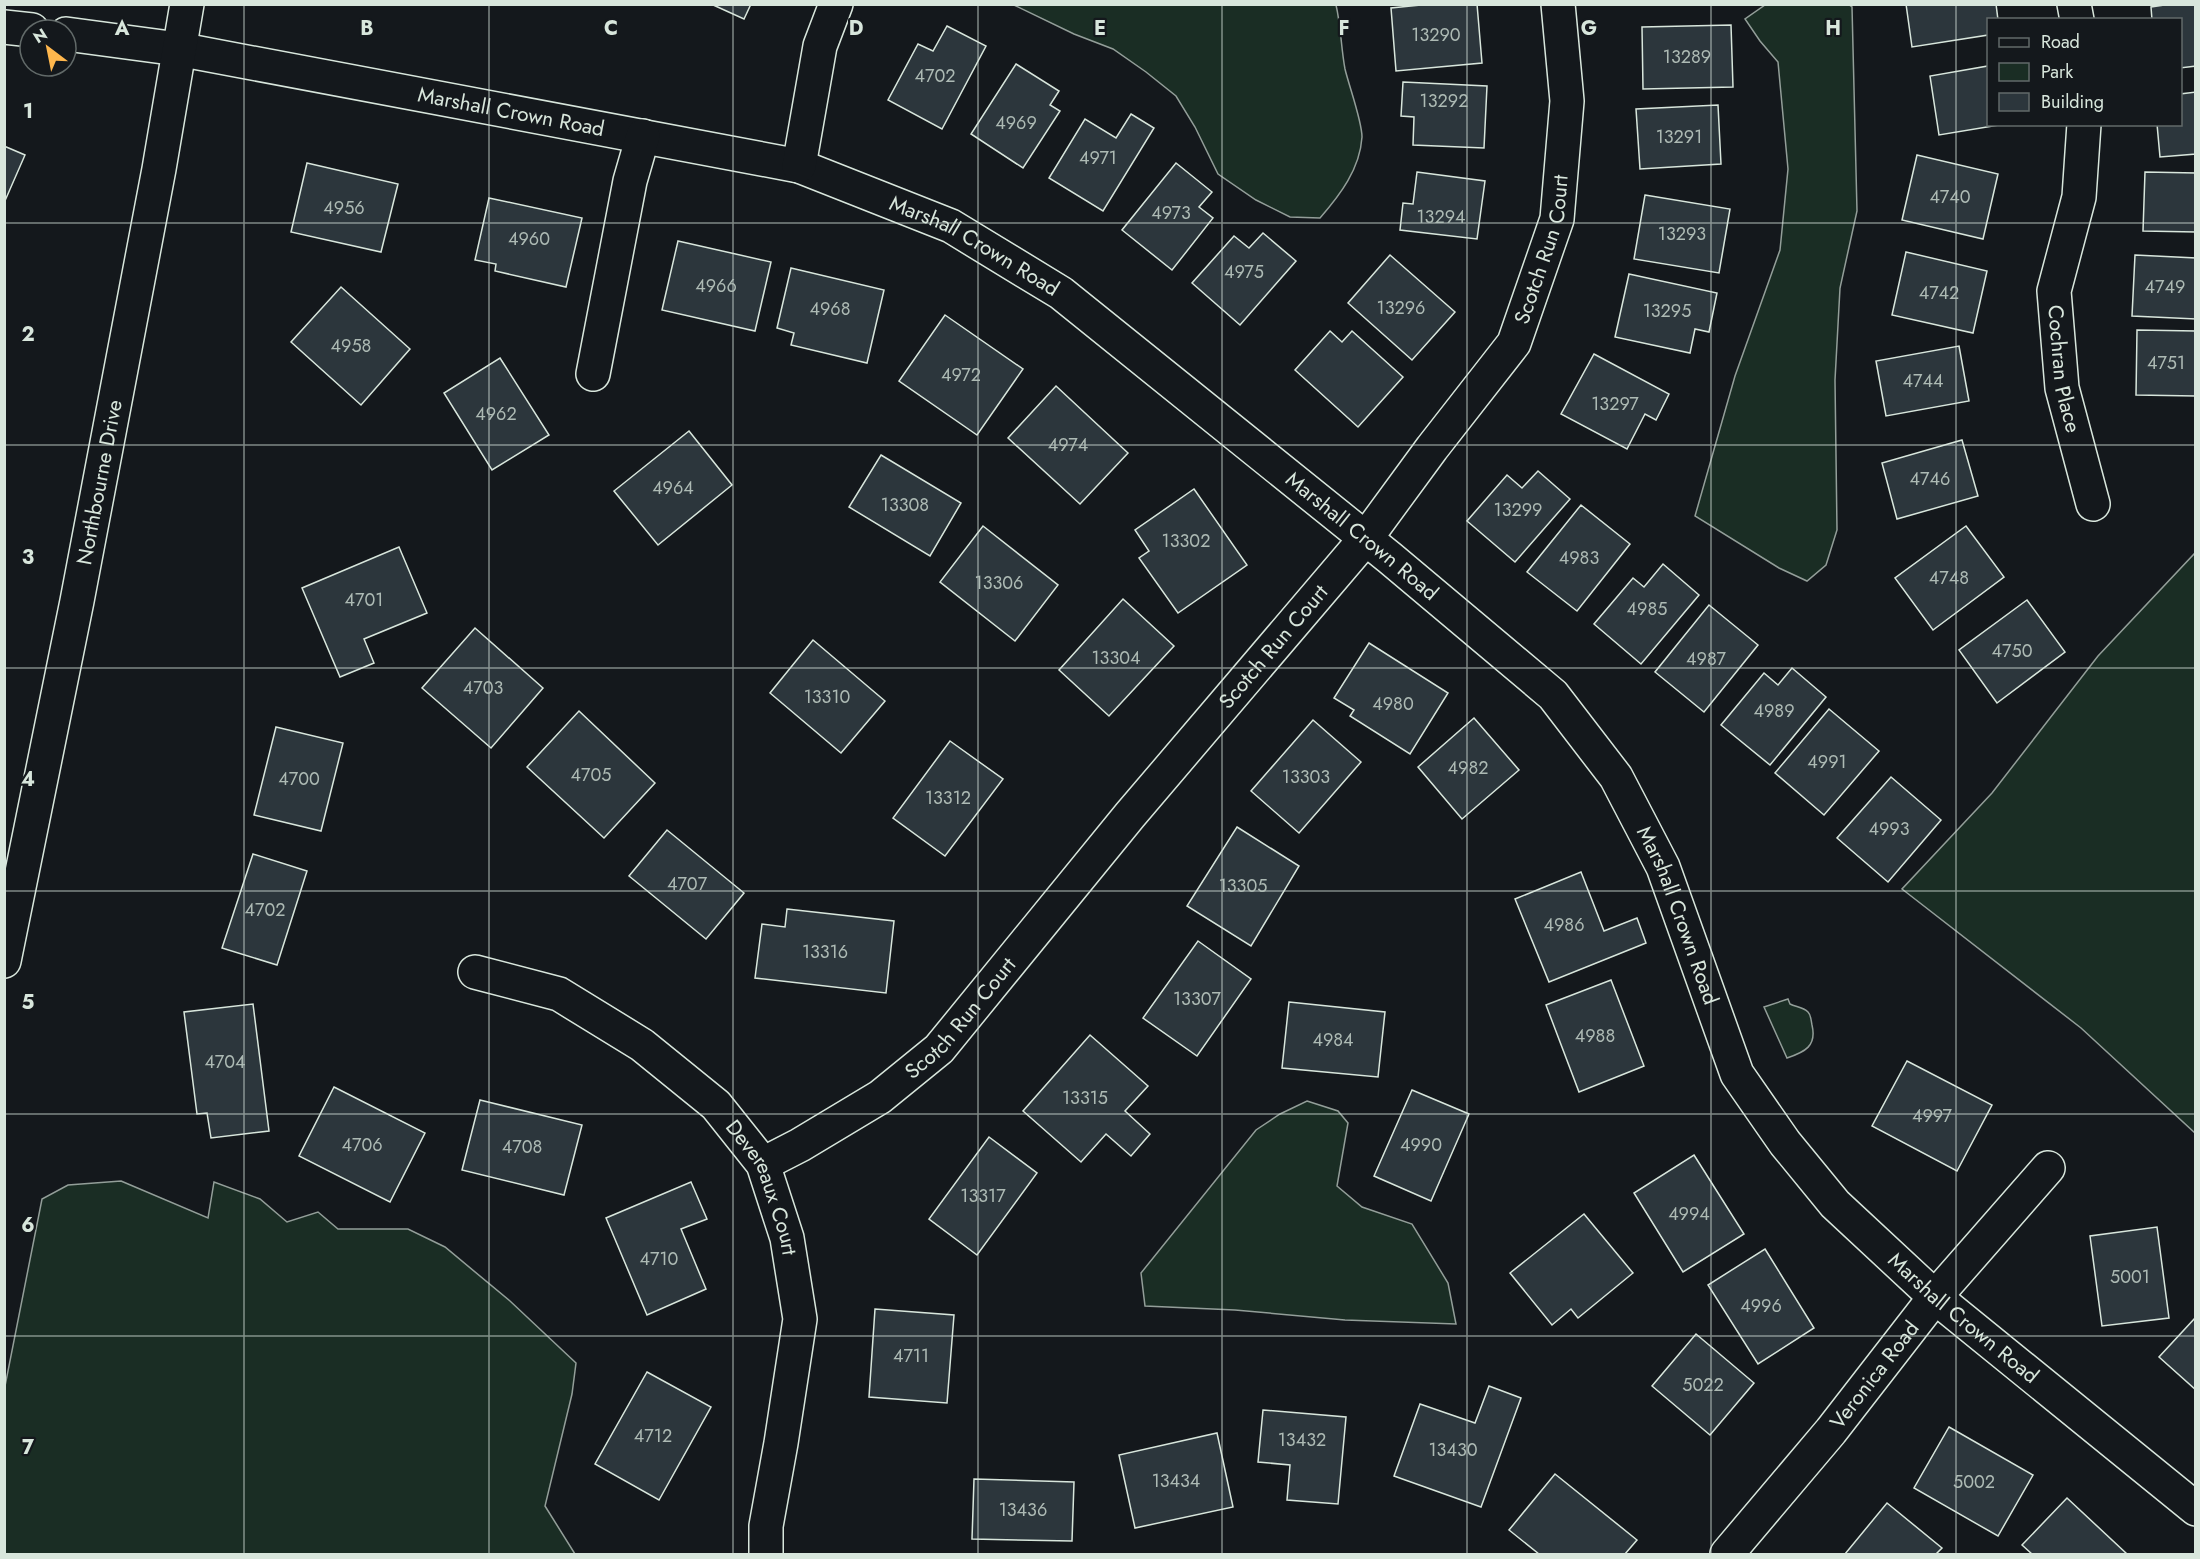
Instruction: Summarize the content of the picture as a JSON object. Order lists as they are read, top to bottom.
{
  "streets": {
    "street": [
      "Marshall Crown Road",
      "Scotch Run Court",
      "Cochran Place",
      "Northbourne Drive",
      "Devereaux Court",
      "Veronica Road"
    ]
  },
  "crossings": [
    ["Marshall Crown Road", "Scotch Run Court"],
    ["Marshall Crown Road", "Northbourne Drive"],
    ["Marshall Crown Road", "Veronica Road"],
    ["Scotch Run Court", "Devereaux Court"]
  ],
  "house_numbers": [
    "13290",
    "13289",
    "4702",
    "13292",
    "4969",
    "13291",
    "4971",
    "4740",
    "4956",
    "4973",
    "13294",
    "13293",
    "4960",
    "4975",
    "4966",
    "4749",
    "4742",
    "13296",
    "4968",
    "13295",
    "4958",
    "4751",
    "4972",
    "4744",
    "13297",
    "4962",
    "4974",
    "4746",
    "4964",
    "13308",
    "13299",
    "13302",
    "4983",
    "4748",
    "13306",
    "4701",
    "4985",
    "4750",
    "13304",
    "4987",
    "4703",
    "13310",
    "4980",
    "4989",
    "4991",
    "4982",
    "4705",
    "13303",
    "4700",
    "13312",
    "4993",
    "4707",
    "13305",
    "4702",
    "4986",
    "13316",
    "13307",
    "4988",
    "4984",
    "4704",
    "13315",
    "4997",
    "4706",
    "4990",
    "4708",
    "13317",
    "4994",
    "4710",
    "5001",
    "4996",
    "4711",
    "5022",
    "4712",
    "13432",
    "13430",
    "13434",
    "5002",
    "13436"
  ],
  "legend": ["Road", "Park", "Building"],
  "north": "top left",
  "grid": {
    "columns": [
      "A",
      "B",
      "C",
      "D",
      "E",
      "F",
      "G",
      "H"
    ],
    "rows": [
      "1",
      "2",
      "3",
      "4",
      "5",
      "6",
      "7"
    ]
  }
}
